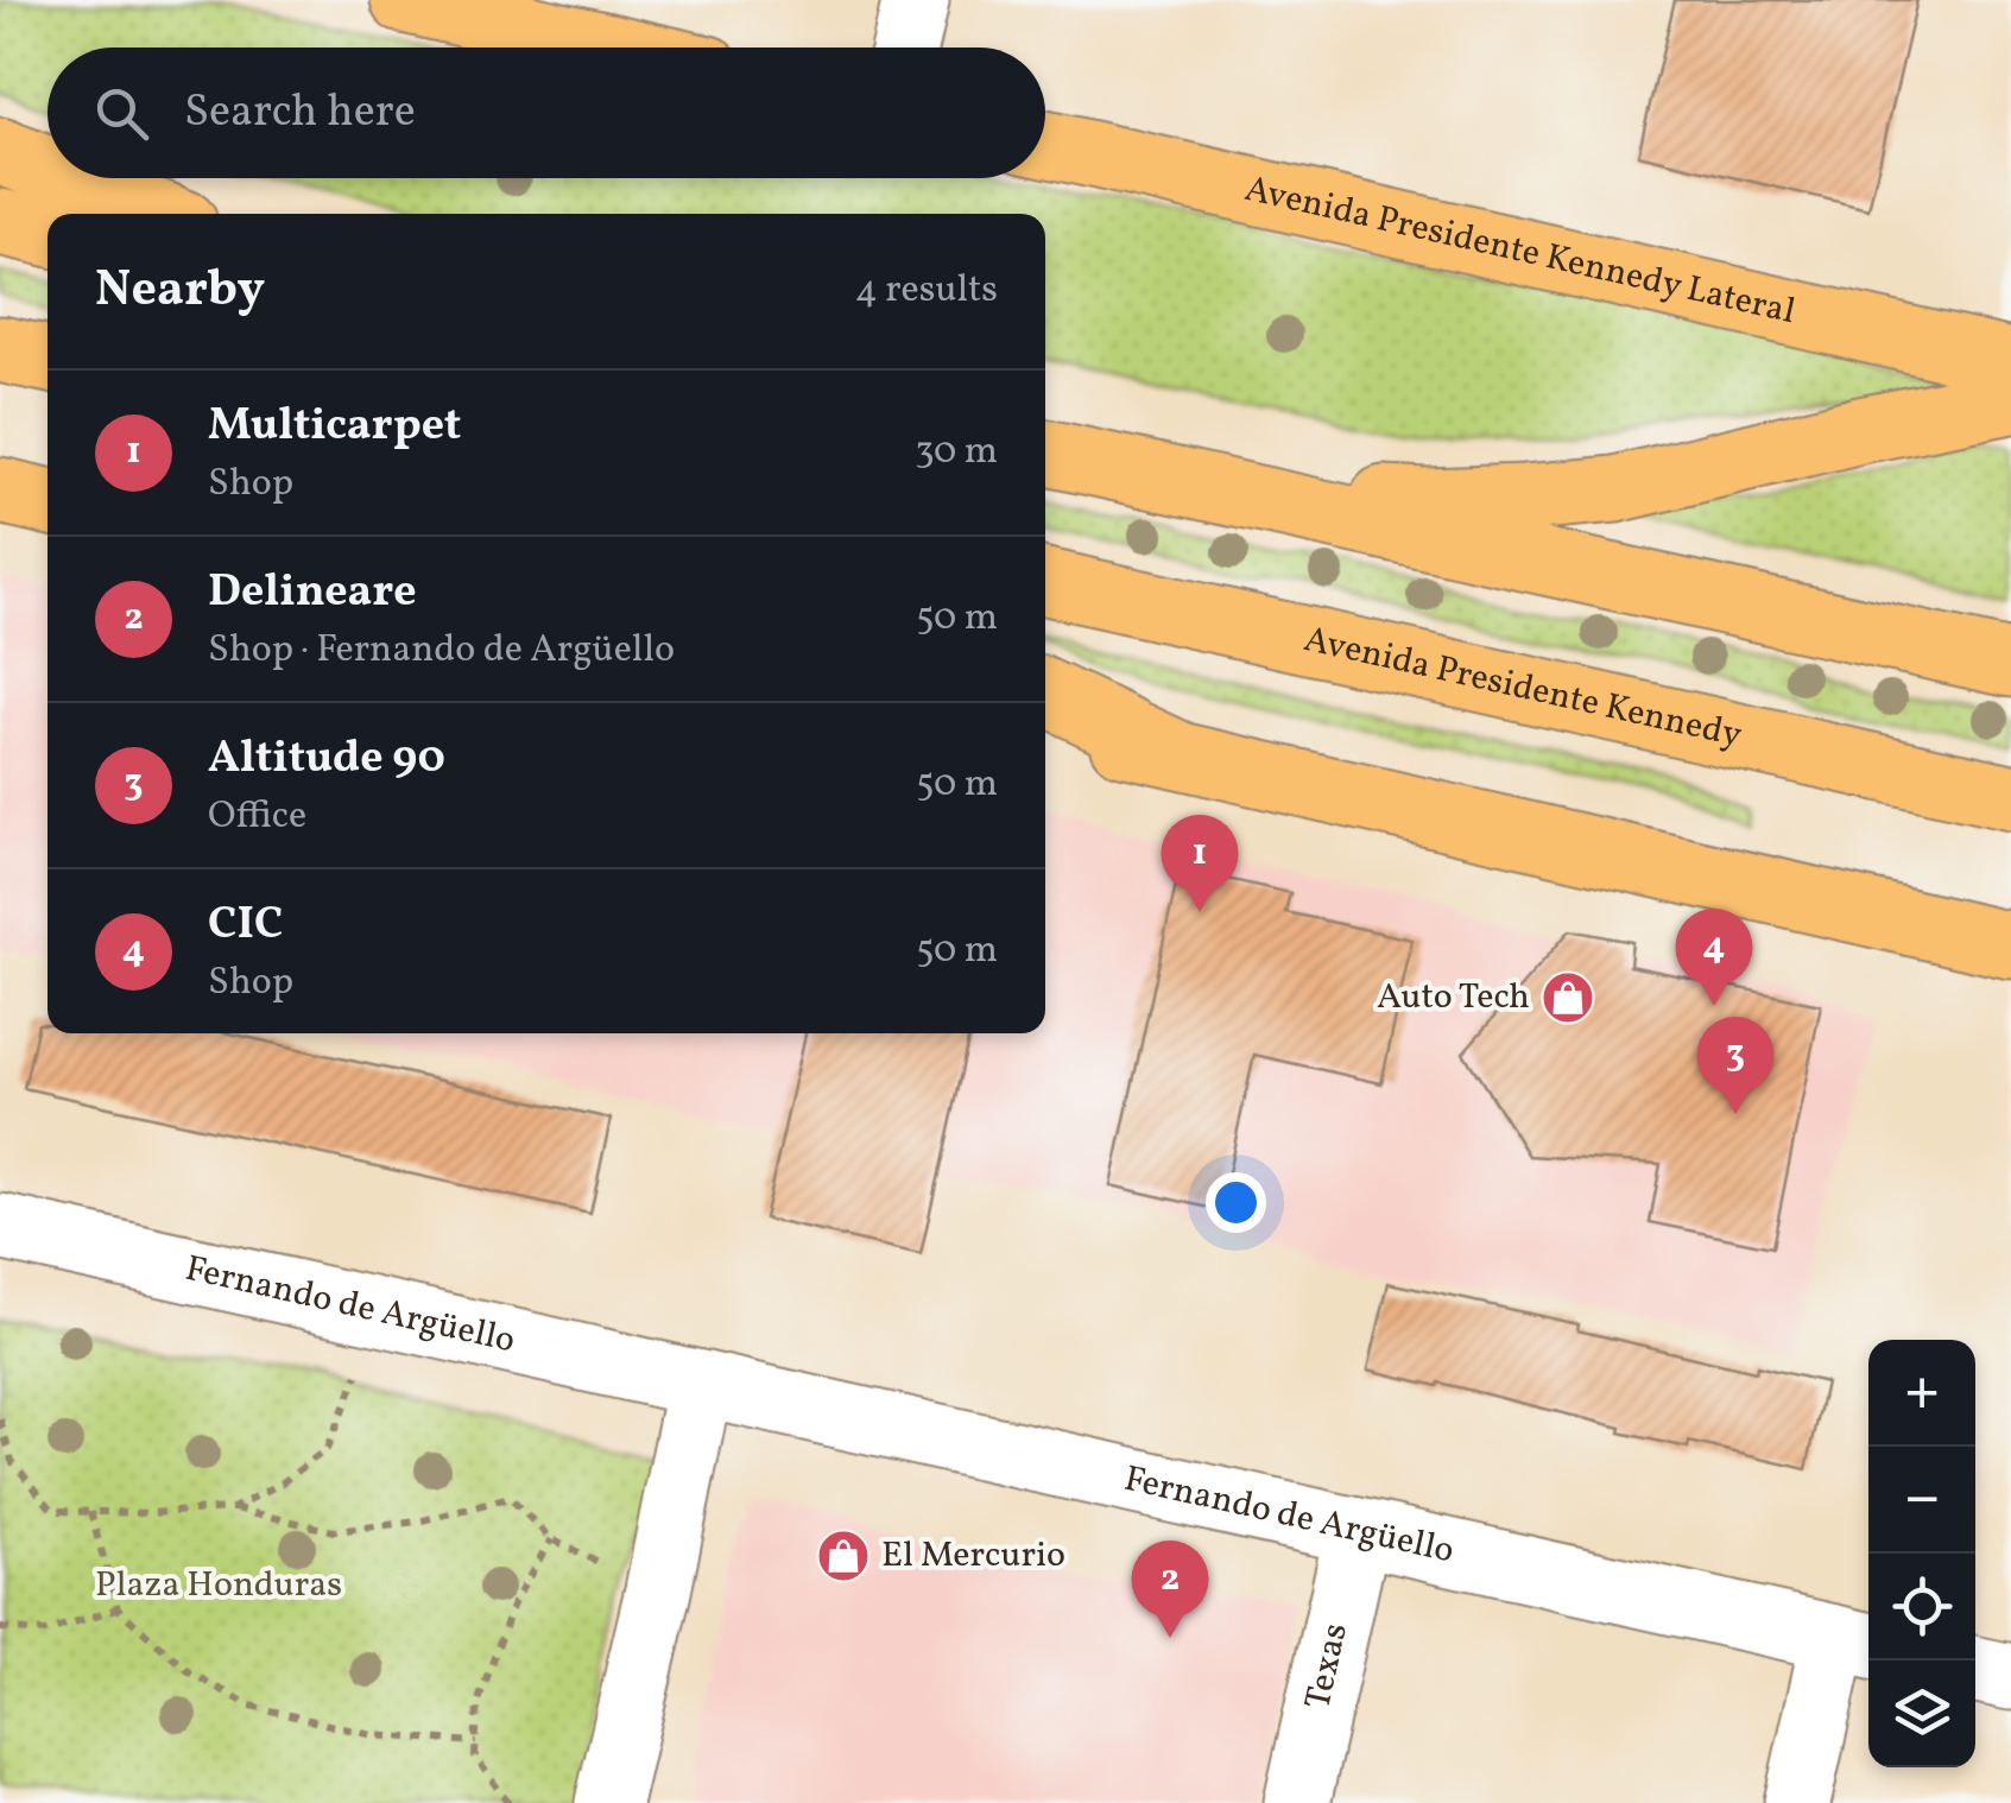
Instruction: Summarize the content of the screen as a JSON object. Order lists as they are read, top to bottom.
{
  "streets": {
    "main road": ["Avenida Presidente Kennedy Lateral", "Avenida Presidente Kennedy"],
    "street": ["Fernando de Argüello", "Texas"]
  },
  "crossings": [
    ["Fernando de Argüello", "Texas"]
  ],
  "parks": ["Plaza Honduras"],
  "places": {
    "shop": ["Auto Tech", "El Mercurio"]
  },
  "page": {
    "search": "Search here",
    "heading": ["Nearby", "4 results"],
    "list": [
      {
        "mark": "1",
        "name": "Multicarpet",
        "note": "Shop",
        "value": "30 m"
      },
      {
        "mark": "2",
        "name": "Delineare",
        "note": "Shop · Fernando de Argüello",
        "value": "50 m"
      },
      {
        "mark": "3",
        "name": "Altitude 90",
        "note": "Office",
        "value": "50 m"
      },
      {
        "mark": "4",
        "name": "CIC",
        "note": "Shop",
        "value": "50 m"
      }
    ],
    "pins": [
      "1",
      "4",
      "3",
      "2"
    ],
    "map_buttons": ["+", "−"]
  }
}
